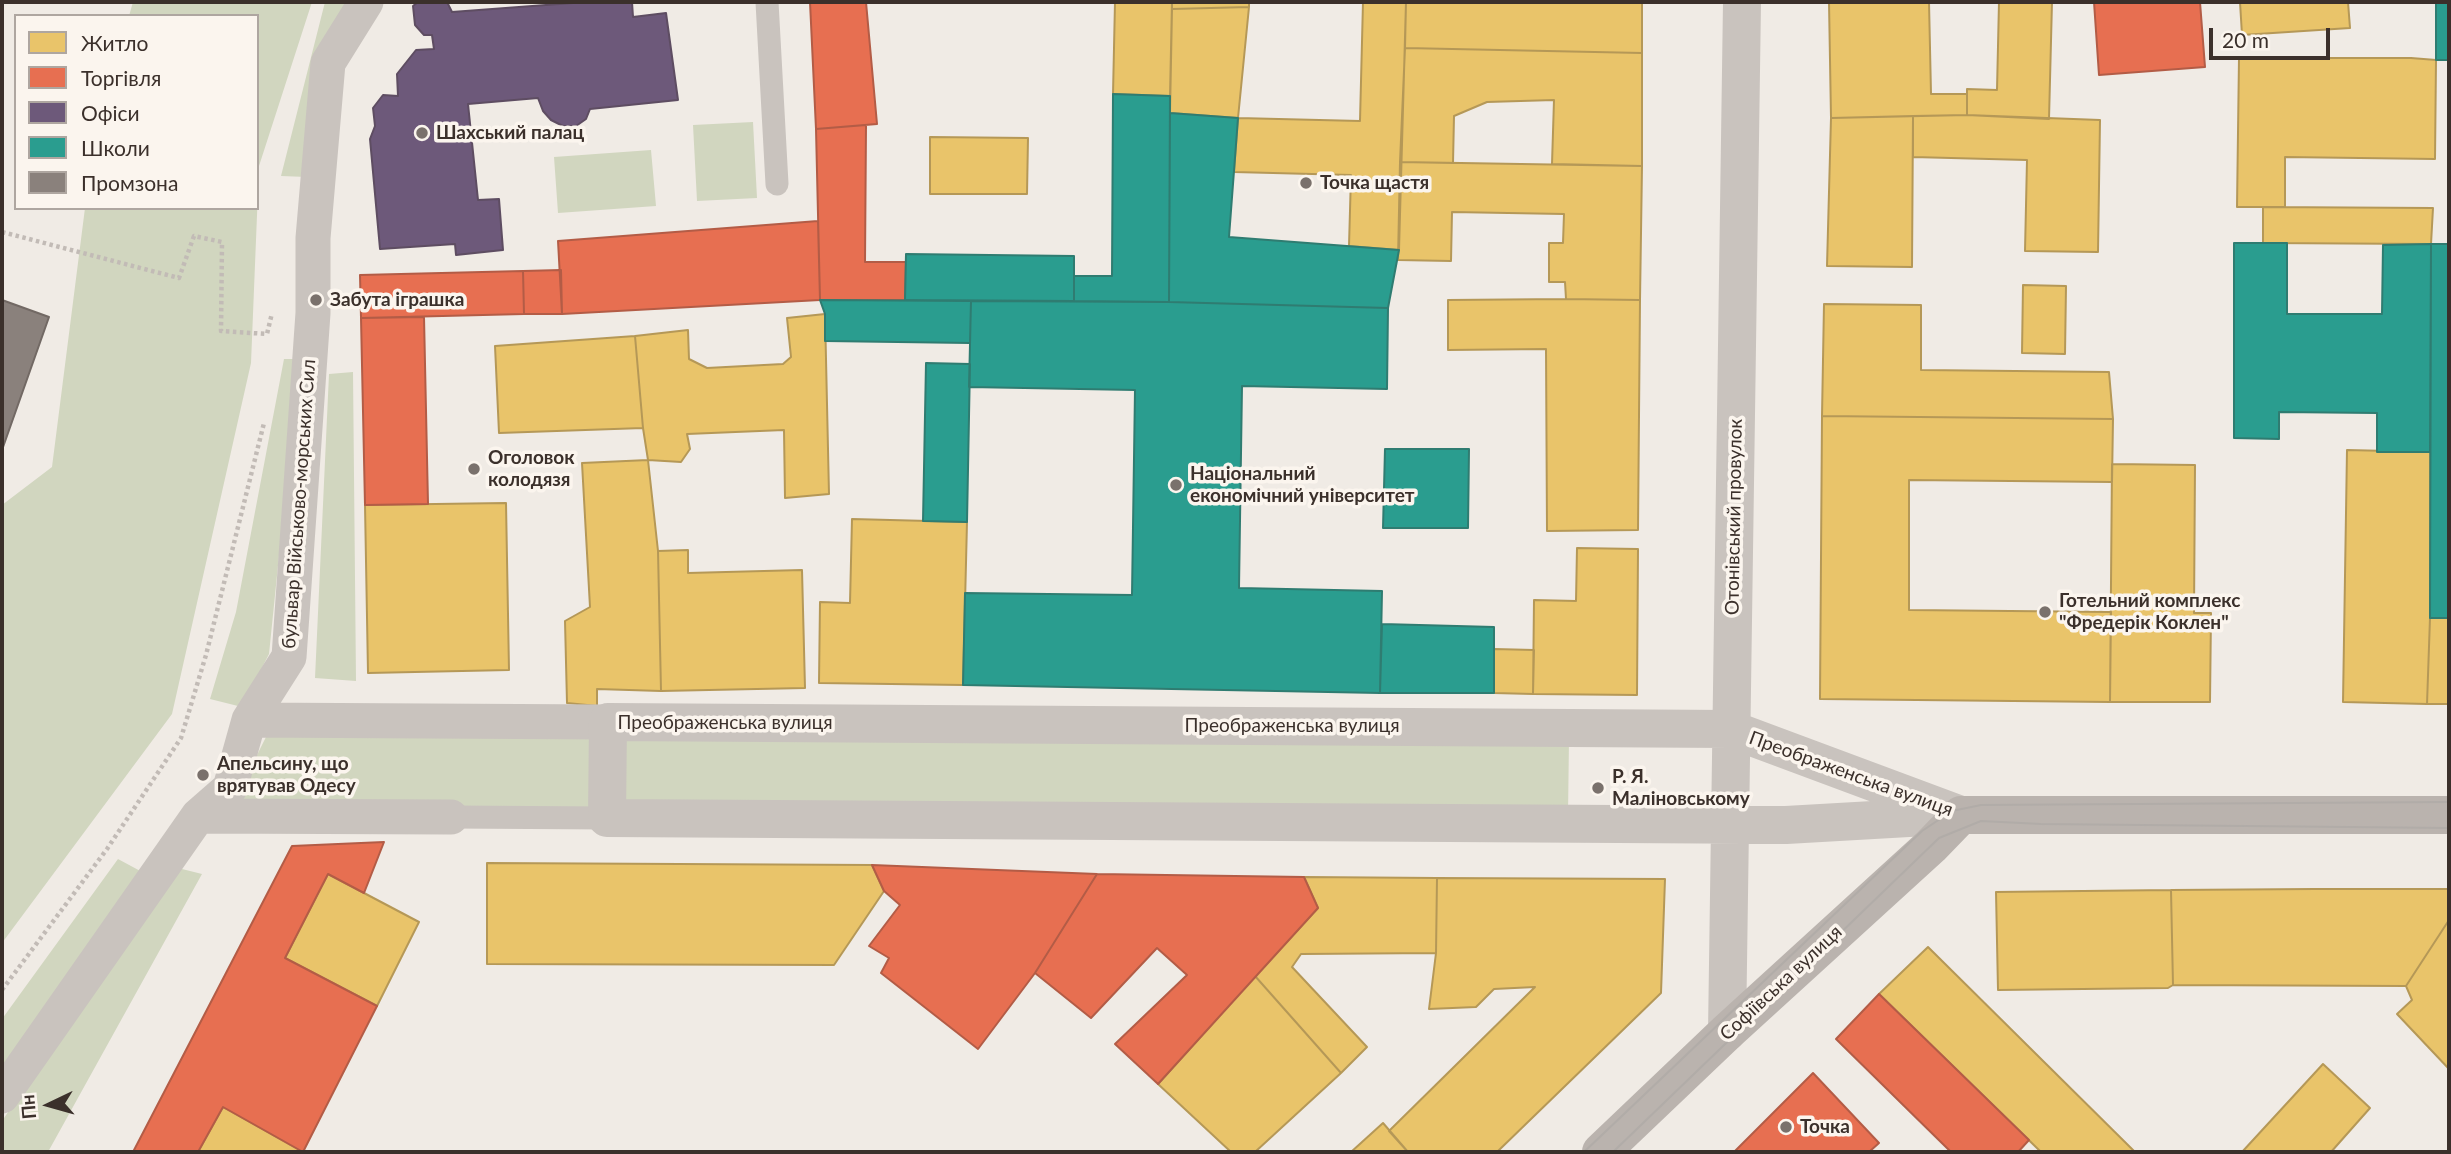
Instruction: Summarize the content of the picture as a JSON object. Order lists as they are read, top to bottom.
{
  "streets": {
    "main road": ["Преображенська вулиця", "Софіївська вулиця"],
    "street": ["бульвар Військово-морських Сил", "Отонівський провулок"]
  },
  "crossings": [
    ["бульвар Військово-морських Сил", "Преображенська вулиця"],
    ["Отонівський провулок", "Преображенська вулиця"],
    ["Отонівський провулок", "Софіївська вулиця"],
    ["Преображенська вулиця", "Софіївська вулиця"]
  ],
  "places": [
    "Шахський палац",
    "Точка щастя",
    "Забута іграшка",
    "Оголовок колодязя",
    "Національний економічний університет",
    "Готельний комплекс \"Фредерік Коклен\"",
    "Апельсину, що врятував Одесу",
    "Р. Я. Маліновському",
    "Точка"
  ],
  "legend": [
    "Житло",
    "Торгівля",
    "Офіси",
    "Школи",
    "Промзона"
  ],
  "scale_bar": "20 m",
  "north": "left"
}
